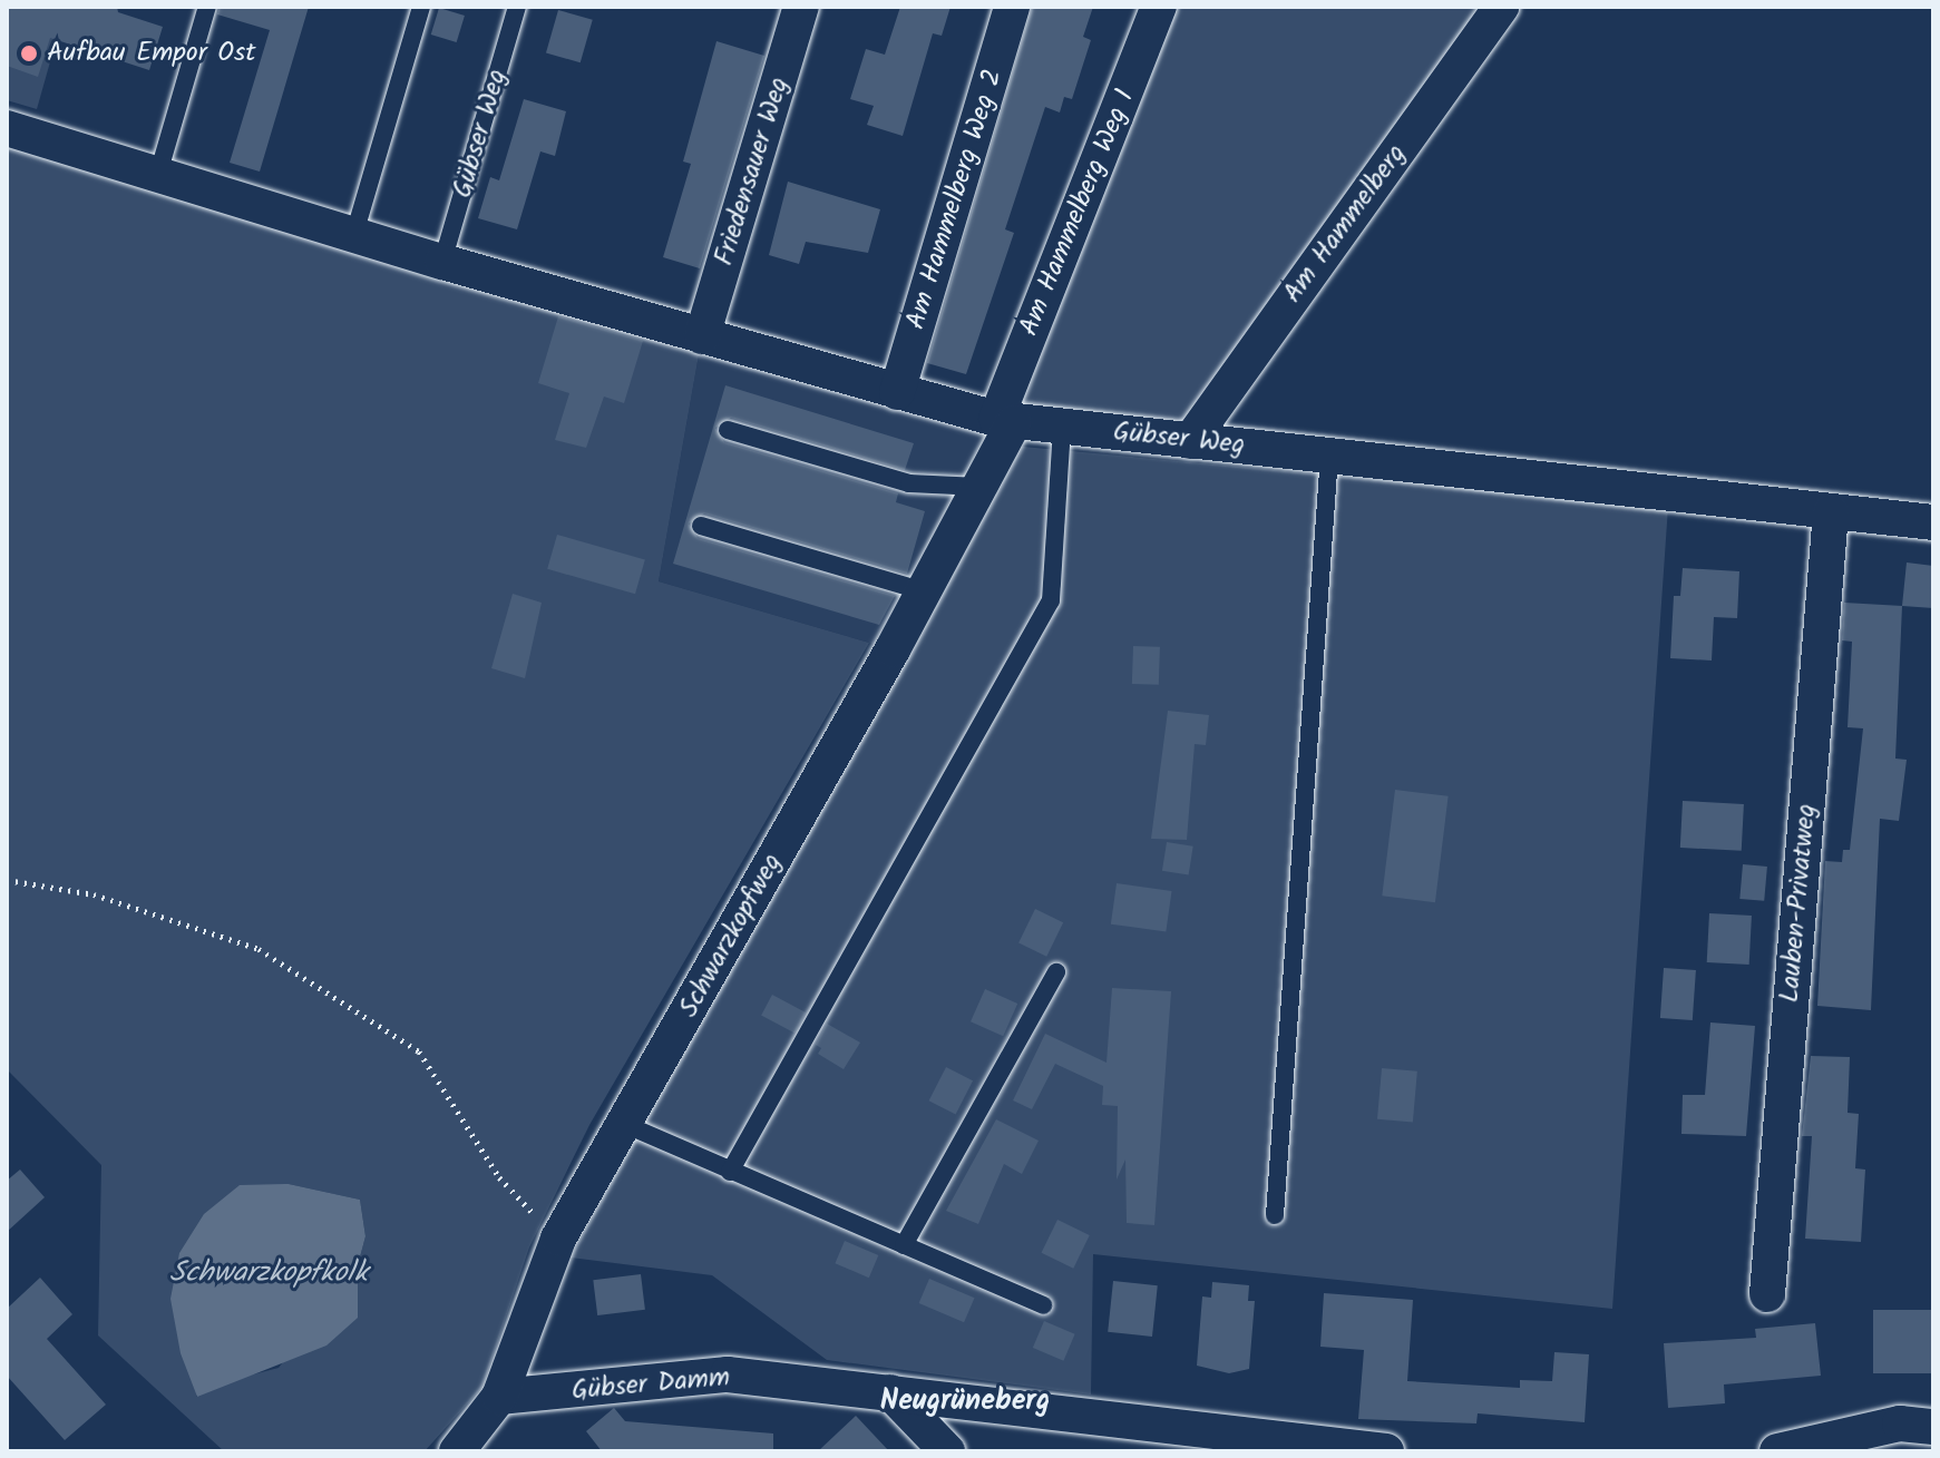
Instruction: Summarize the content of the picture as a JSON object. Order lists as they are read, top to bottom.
{
  "streets": {
    "street": [
      "Gübser Weg",
      "Friedensauer Weg",
      "Am Hammelberg Weg 2",
      "Am Hammelberg Weg 1",
      "Am Hammelberg",
      "Lauben-Privatweg",
      "Schwarzkopfweg",
      "Gübser Damm"
    ]
  },
  "crossings": [
    ["Gübser Weg", "Friedensauer Weg"],
    ["Gübser Weg", "Am Hammelberg Weg 2"],
    ["Gübser Weg", "Am Hammelberg Weg 1"],
    ["Gübser Weg", "Am Hammelberg"],
    ["Gübser Weg", "Lauben-Privatweg"],
    ["Gübser Weg", "Schwarzkopfweg"],
    ["Am Hammelberg Weg 1", "Schwarzkopfweg"],
    ["Schwarzkopfweg", "Gübser Damm"]
  ],
  "districts": ["Neugrüneberg"],
  "water": ["Schwarzkopfkolk"],
  "places": ["Aufbau Empor Ost"]
}
